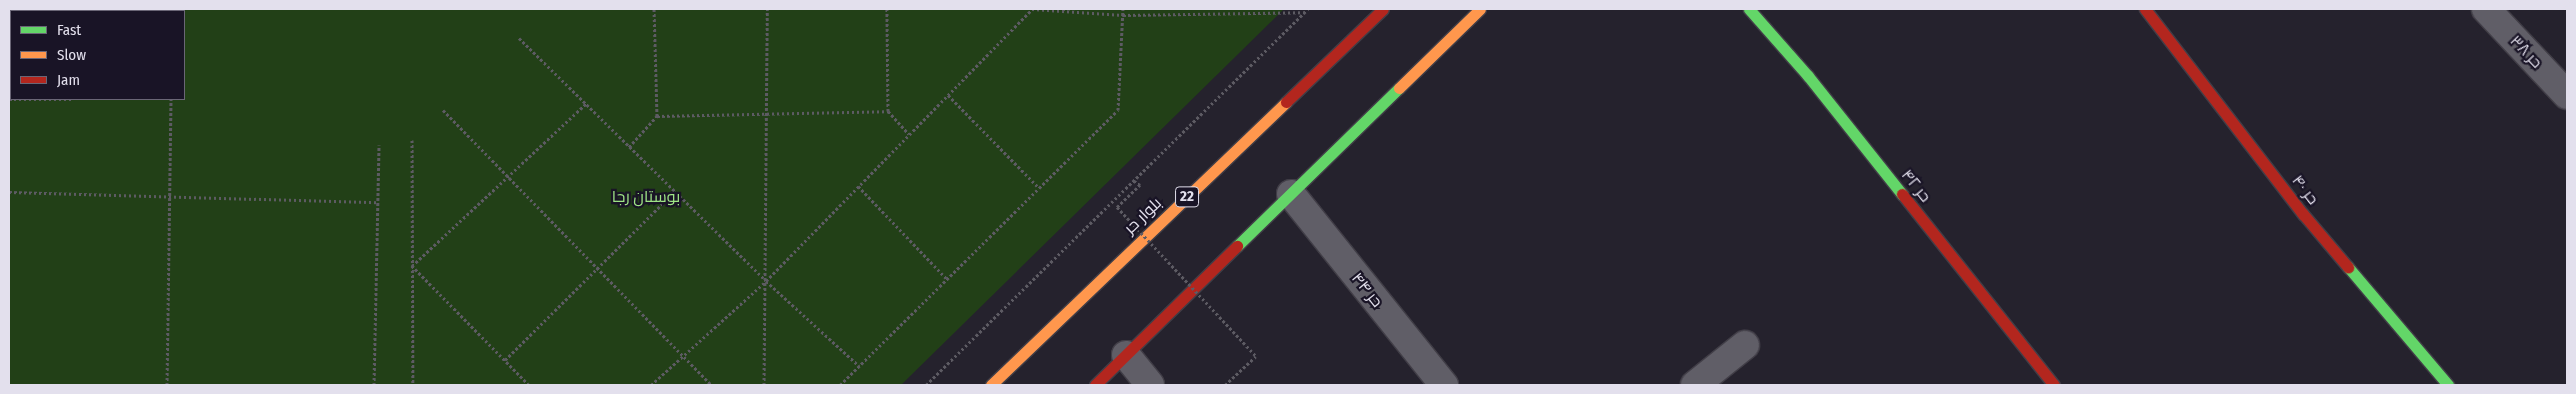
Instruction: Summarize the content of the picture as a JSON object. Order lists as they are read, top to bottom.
{
  "streets": {
    "main road": [
      "حر ۴۲",
      "حر ۴۰",
      "22",
      "بلوار حر"
    ],
    "street": ["حر ۳۸", "حر ۴۴"]
  },
  "parks": ["بوستان رجا"],
  "legend": ["Fast", "Slow", "Jam"]
}
